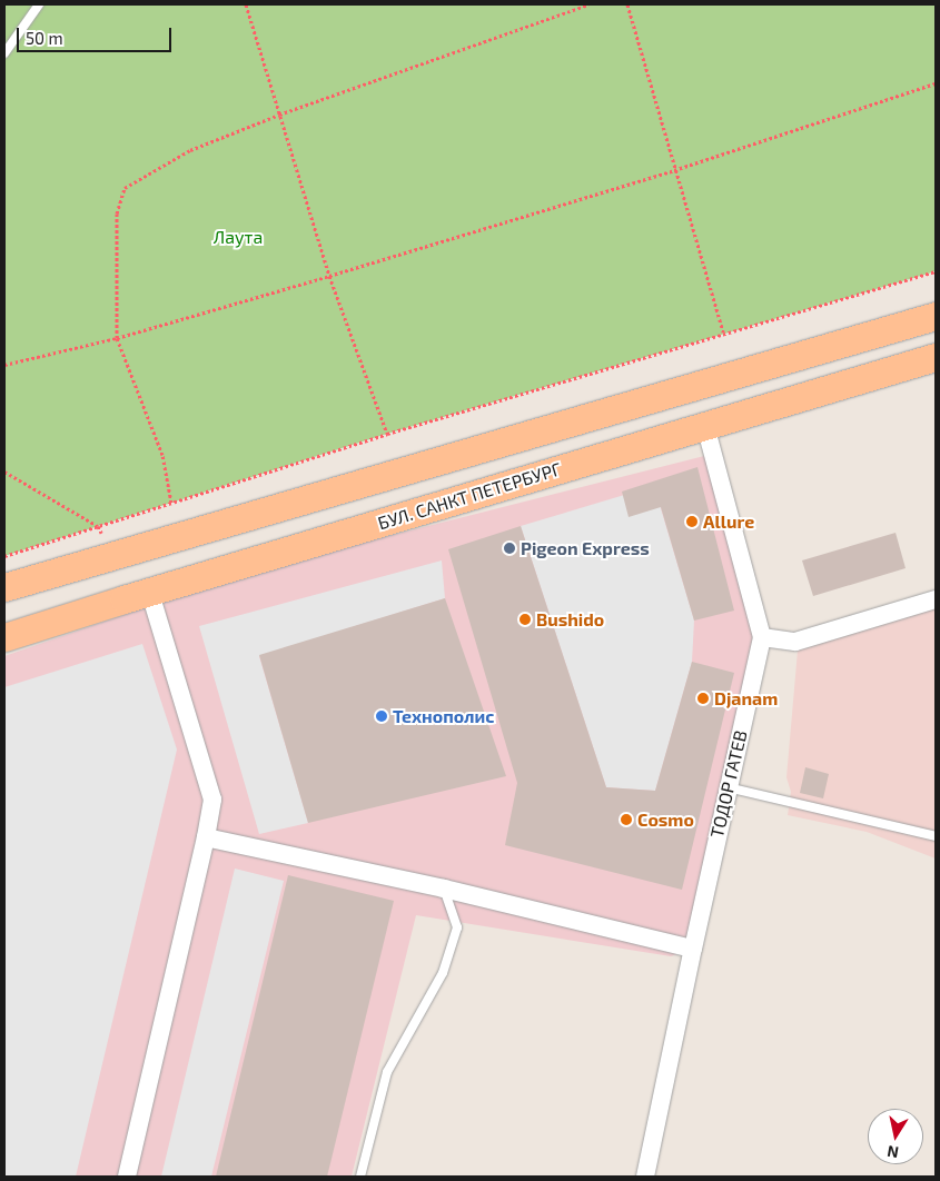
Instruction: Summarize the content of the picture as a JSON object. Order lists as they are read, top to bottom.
{
  "streets": {
    "main road": ["БУЛ. САНКТ ПЕТЕРБУРГ"],
    "street": ["ТОДОР ГАТЕВ"]
  },
  "crossings": [
    ["БУЛ. САНКТ ПЕТЕРБУРГ", "ТОДОР ГАТЕВ"]
  ],
  "parks": ["Лаута"],
  "places": [
    "Allure",
    "Pigeon Express",
    "Bushido",
    "Djanam",
    "Технополис",
    "Cosmo"
  ],
  "scale_bar": "50 m",
  "north": "bottom"
}
